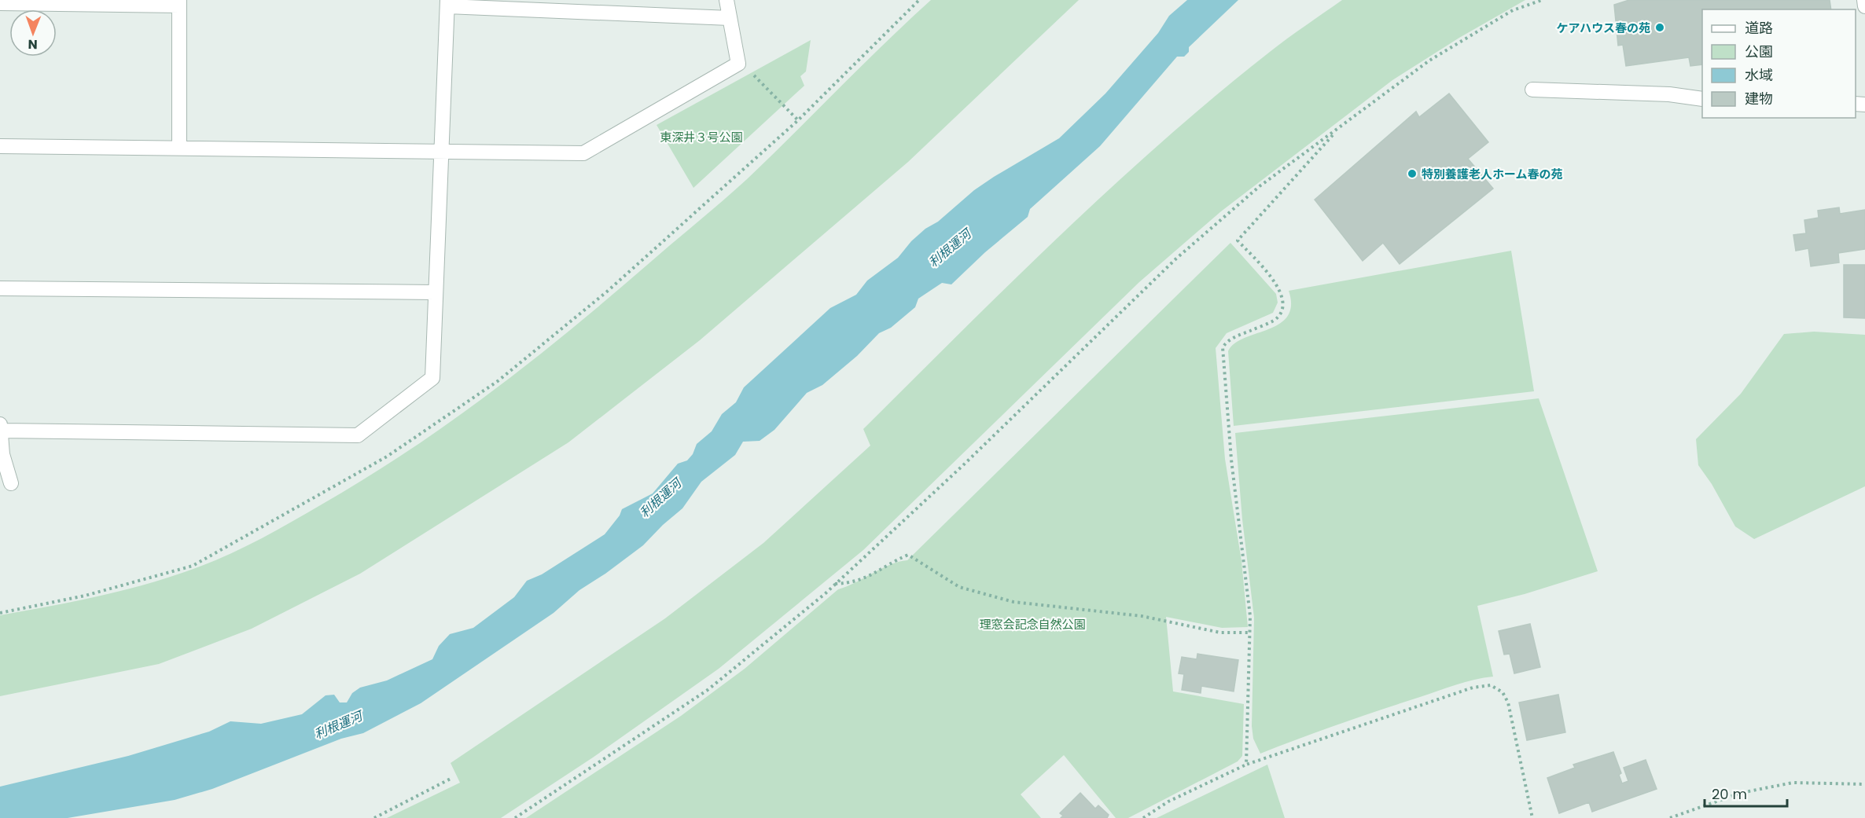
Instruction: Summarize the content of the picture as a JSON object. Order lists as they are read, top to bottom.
{
  "water": ["利根運河"],
  "parks": ["東深井３号公園", "理窓会記念自然公園"],
  "places": ["ケアハウス春の苑", "特別養護老人ホーム春の苑"],
  "legend": [
    "道路",
    "公園",
    "水域",
    "建物"
  ],
  "scale_bar": "20 m",
  "north": "bottom"
}
